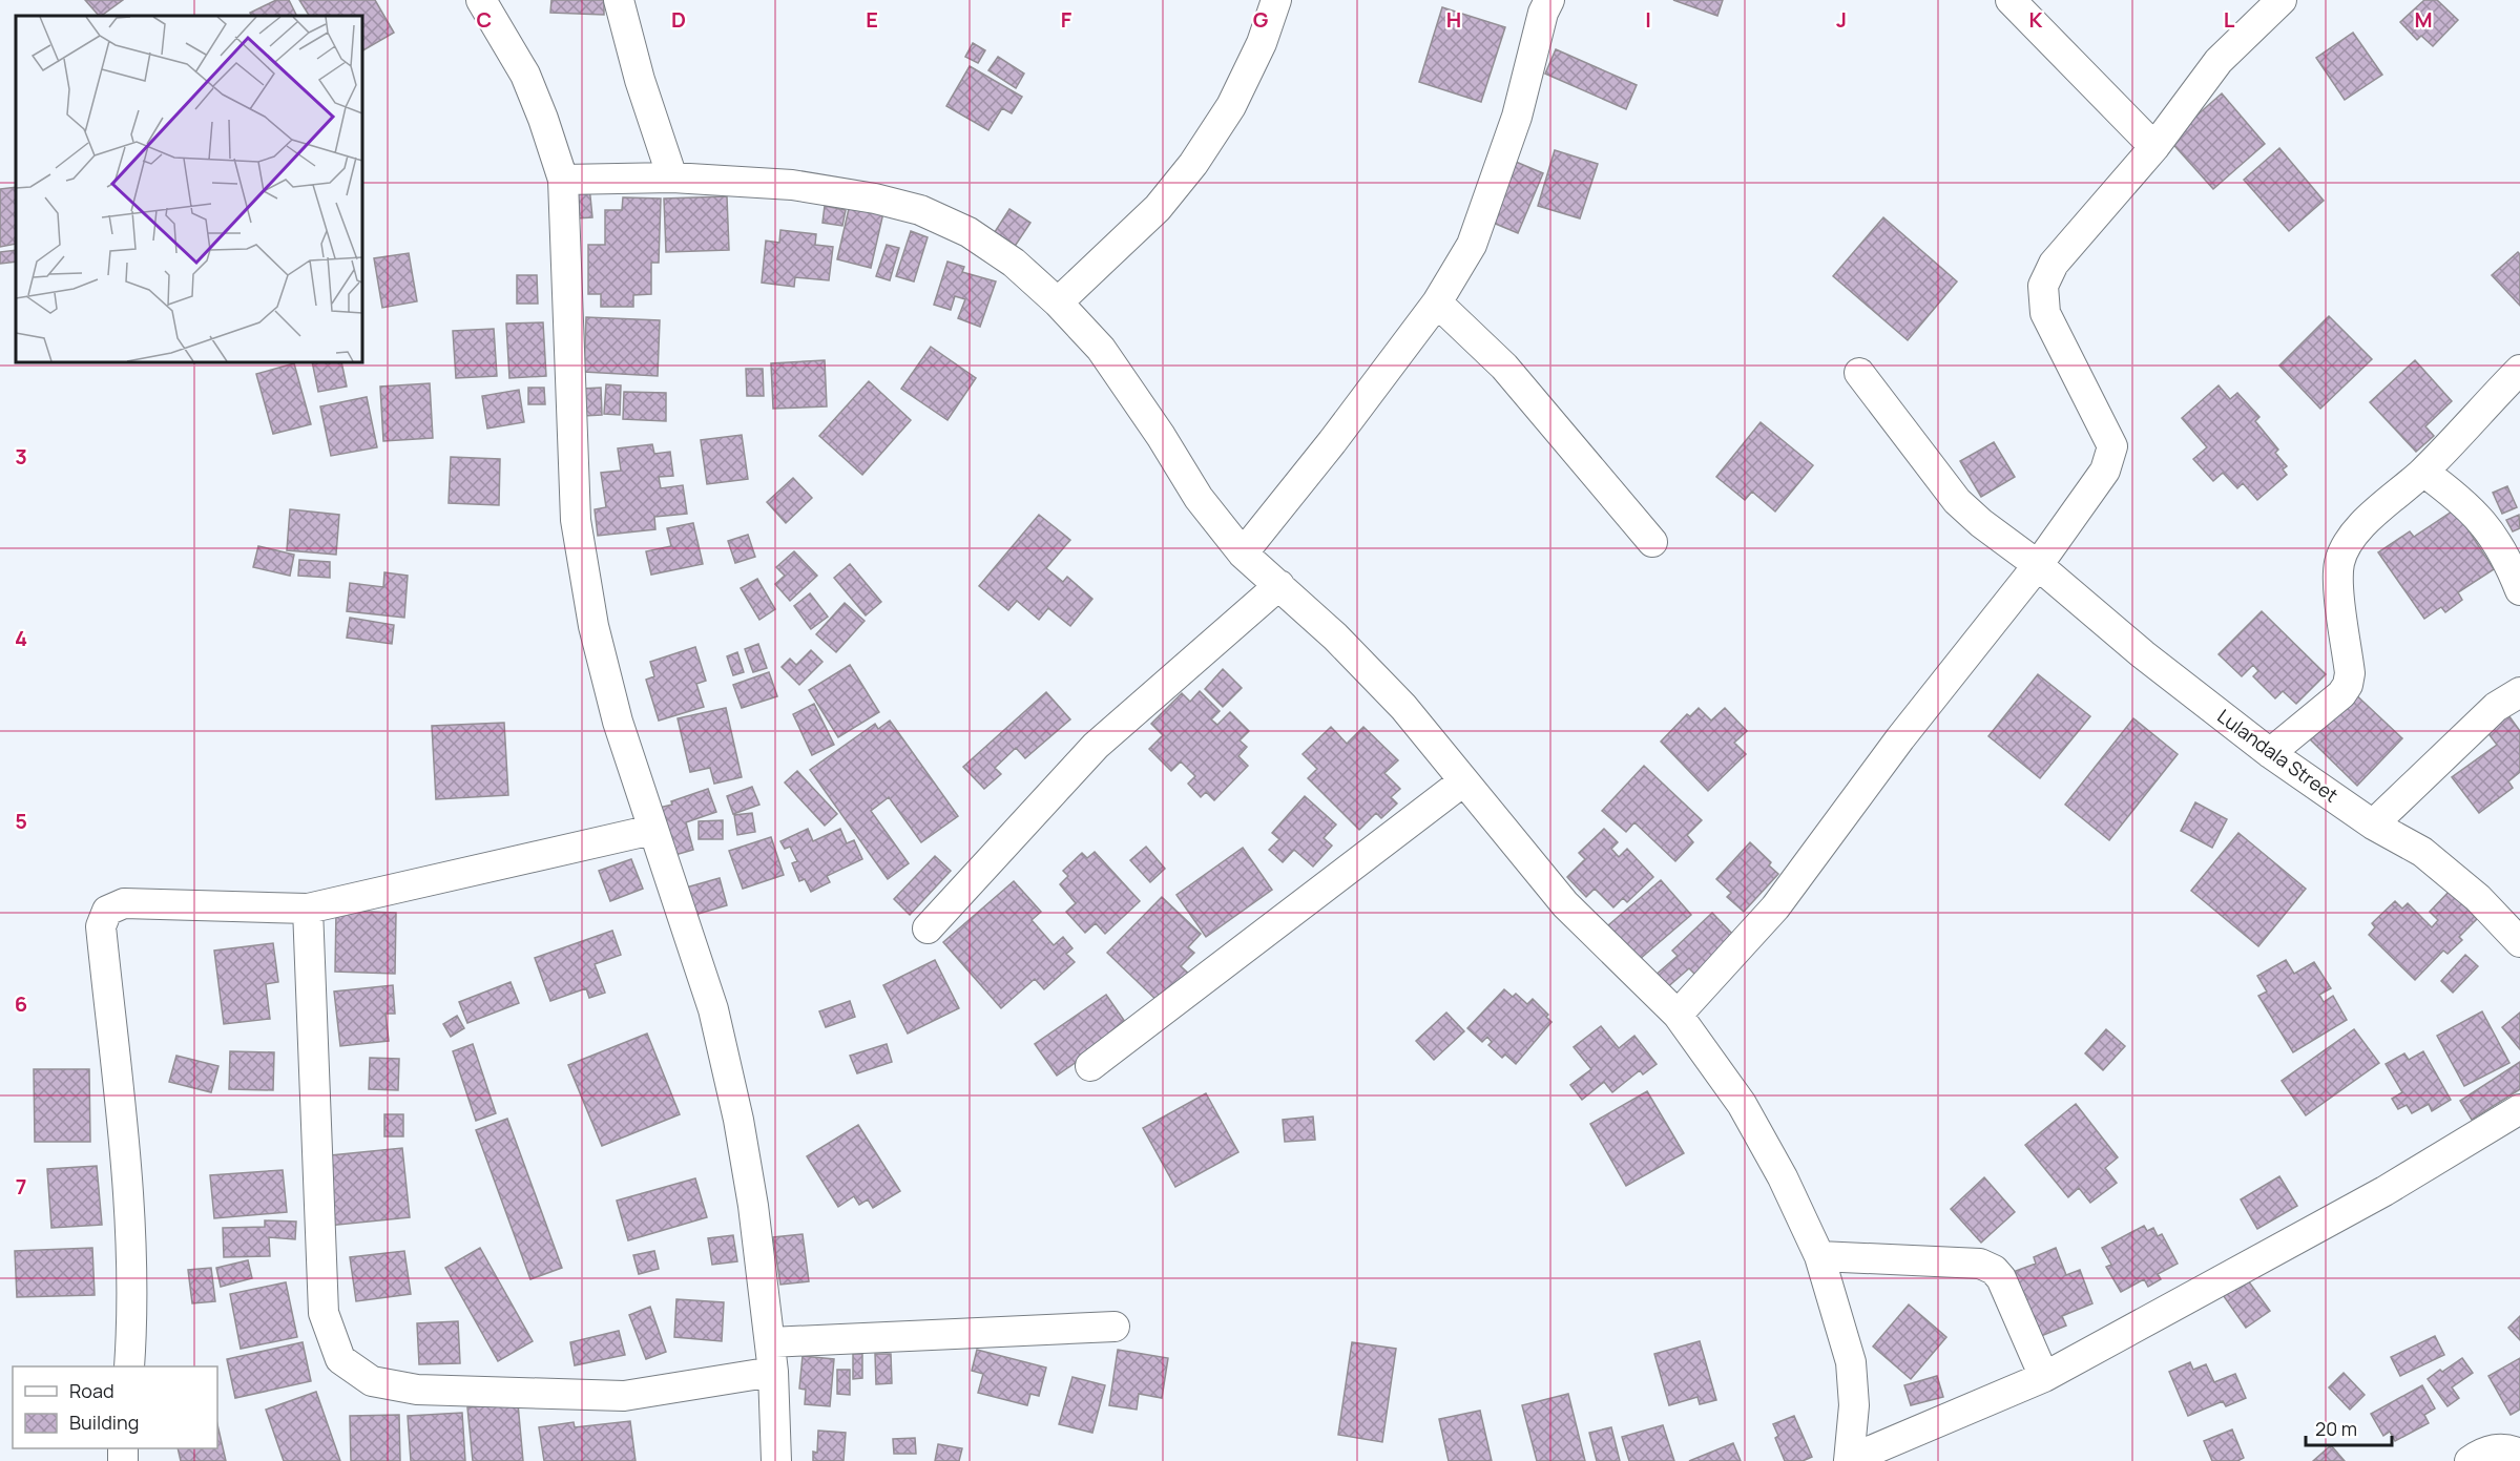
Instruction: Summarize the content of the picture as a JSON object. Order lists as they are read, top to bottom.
{
  "streets": {
    "street": ["Lulandala Street"]
  },
  "legend": ["Road", "Building"],
  "scale_bar": "20 m",
  "grid": {
    "columns": [
      "C",
      "D",
      "E",
      "F",
      "G",
      "H",
      "I",
      "J",
      "K",
      "L",
      "M"
    ],
    "rows": [
      "3",
      "4",
      "5",
      "6",
      "7"
    ]
  }
}
